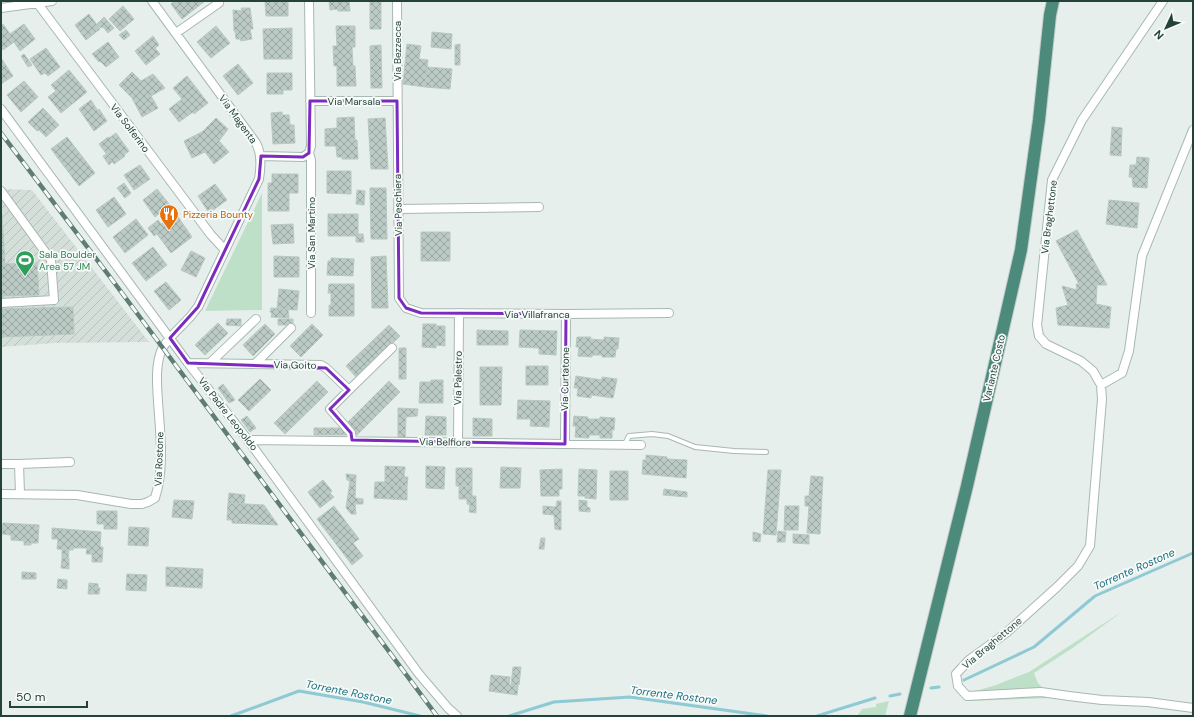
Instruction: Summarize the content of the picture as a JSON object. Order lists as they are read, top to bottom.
{
  "streets": {
    "highway": ["Variante Costo"],
    "street": [
      "Via Bezzecca",
      "Via Marsala",
      "Via Magenta",
      "Via Solferino",
      "Via Peschiera",
      "Via Braghettone",
      "Via San Martino",
      "Via Villafranca",
      "Via Goito",
      "Via Palestro",
      "Via Curtatone",
      "Via Padre Leopoldo",
      "Via Belfiore",
      "Via Rostone"
    ]
  },
  "crossings": [
    ["Via Bezzecca", "Via Marsala"],
    ["Via Bezzecca", "Via Peschiera"],
    ["Via Marsala", "Via Peschiera"],
    ["Via Marsala", "Via San Martino"],
    ["Via Magenta", "Via Solferino"],
    ["Via Magenta", "Via Padre Leopoldo"],
    ["Via Magenta", "Via Rostone"],
    ["Via Peschiera", "Via Villafranca"],
    ["Via Villafranca", "Via Palestro"],
    ["Via Villafranca", "Via Curtatone"],
    ["Via Goito", "Via Padre Leopoldo"],
    ["Via Palestro", "Via Belfiore"],
    ["Via Curtatone", "Via Belfiore"],
    ["Via Padre Leopoldo", "Via Belfiore"],
    ["Via Padre Leopoldo", "Via Rostone"]
  ],
  "water": ["Torrente Rostone"],
  "places": {
    "restaurant": ["Pizzeria Bounty"],
    "sports": ["Sala Boulder Area 57 JM"]
  },
  "scale_bar": "50 m",
  "north": "bottom left"
}
